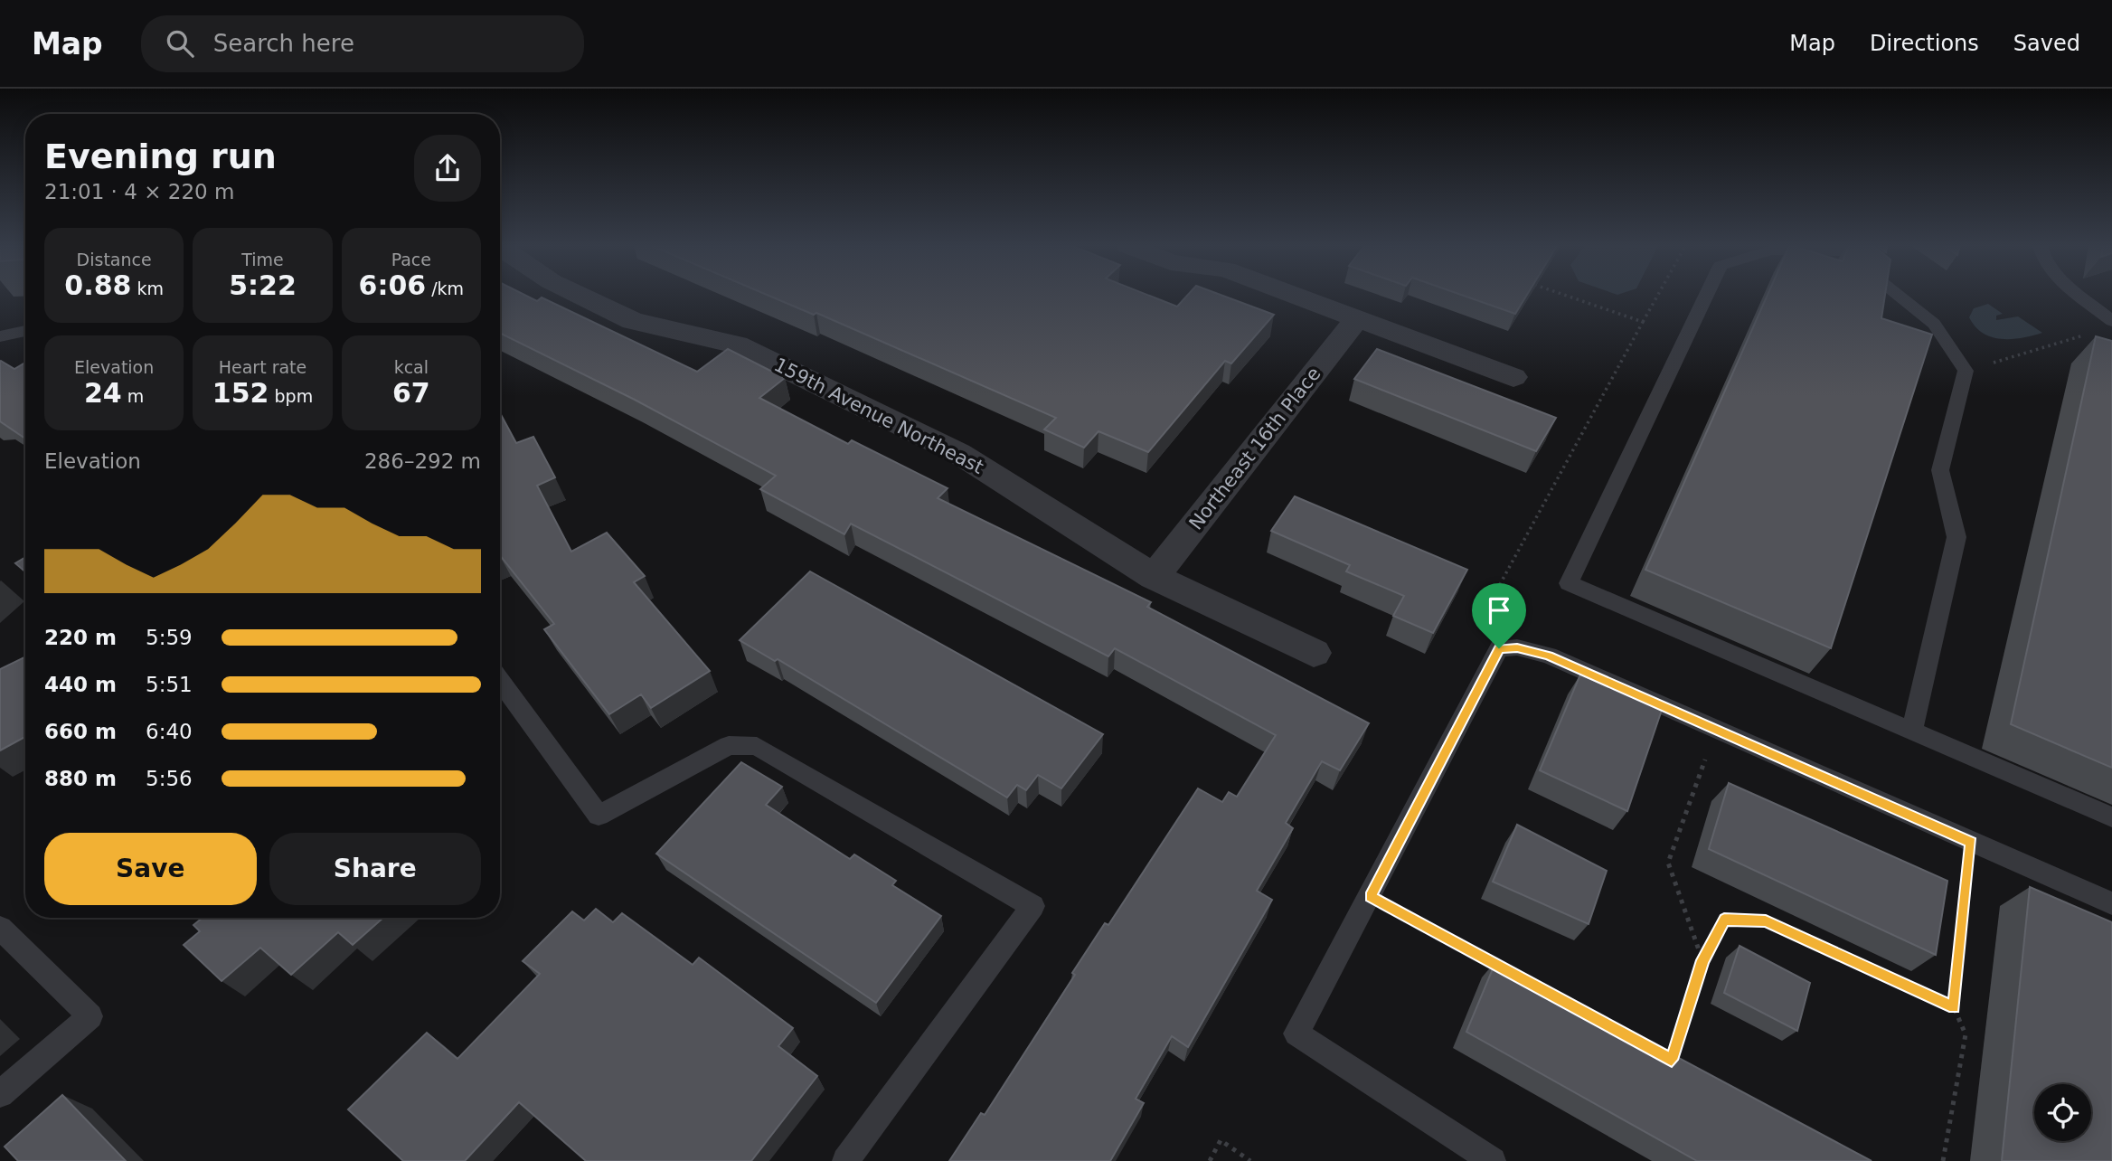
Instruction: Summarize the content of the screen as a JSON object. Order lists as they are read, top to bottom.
{
  "streets": {
    "street": ["159th Avenue Northeast", "Northeast 16th Place"]
  },
  "crossings": [
    ["159th Avenue Northeast", "Northeast 16th Place"]
  ],
  "page": {
    "header": "Map",
    "search": "Search here",
    "nav": ["Map", "Directions", "Saved"],
    "heading": ["Evening run", "21:01 · 4 × 220 m"],
    "stats": [
      ["Distance", "0.88 km"],
      ["Time", "5:22"],
      ["Pace", "6:06 /km"],
      ["Elevation", "24 m"],
      ["Heart rate", "152 bpm"],
      ["kcal", "67"]
    ],
    "chart": ["Elevation", "286–292 m"],
    "list": [
      {
        "name": "220 m",
        "note": "5:59"
      },
      {
        "name": "440 m",
        "note": "5:51"
      },
      {
        "name": "660 m",
        "note": "6:40"
      },
      {
        "name": "880 m",
        "note": "5:56"
      }
    ],
    "buttons": ["Save", "Share"]
  }
}
